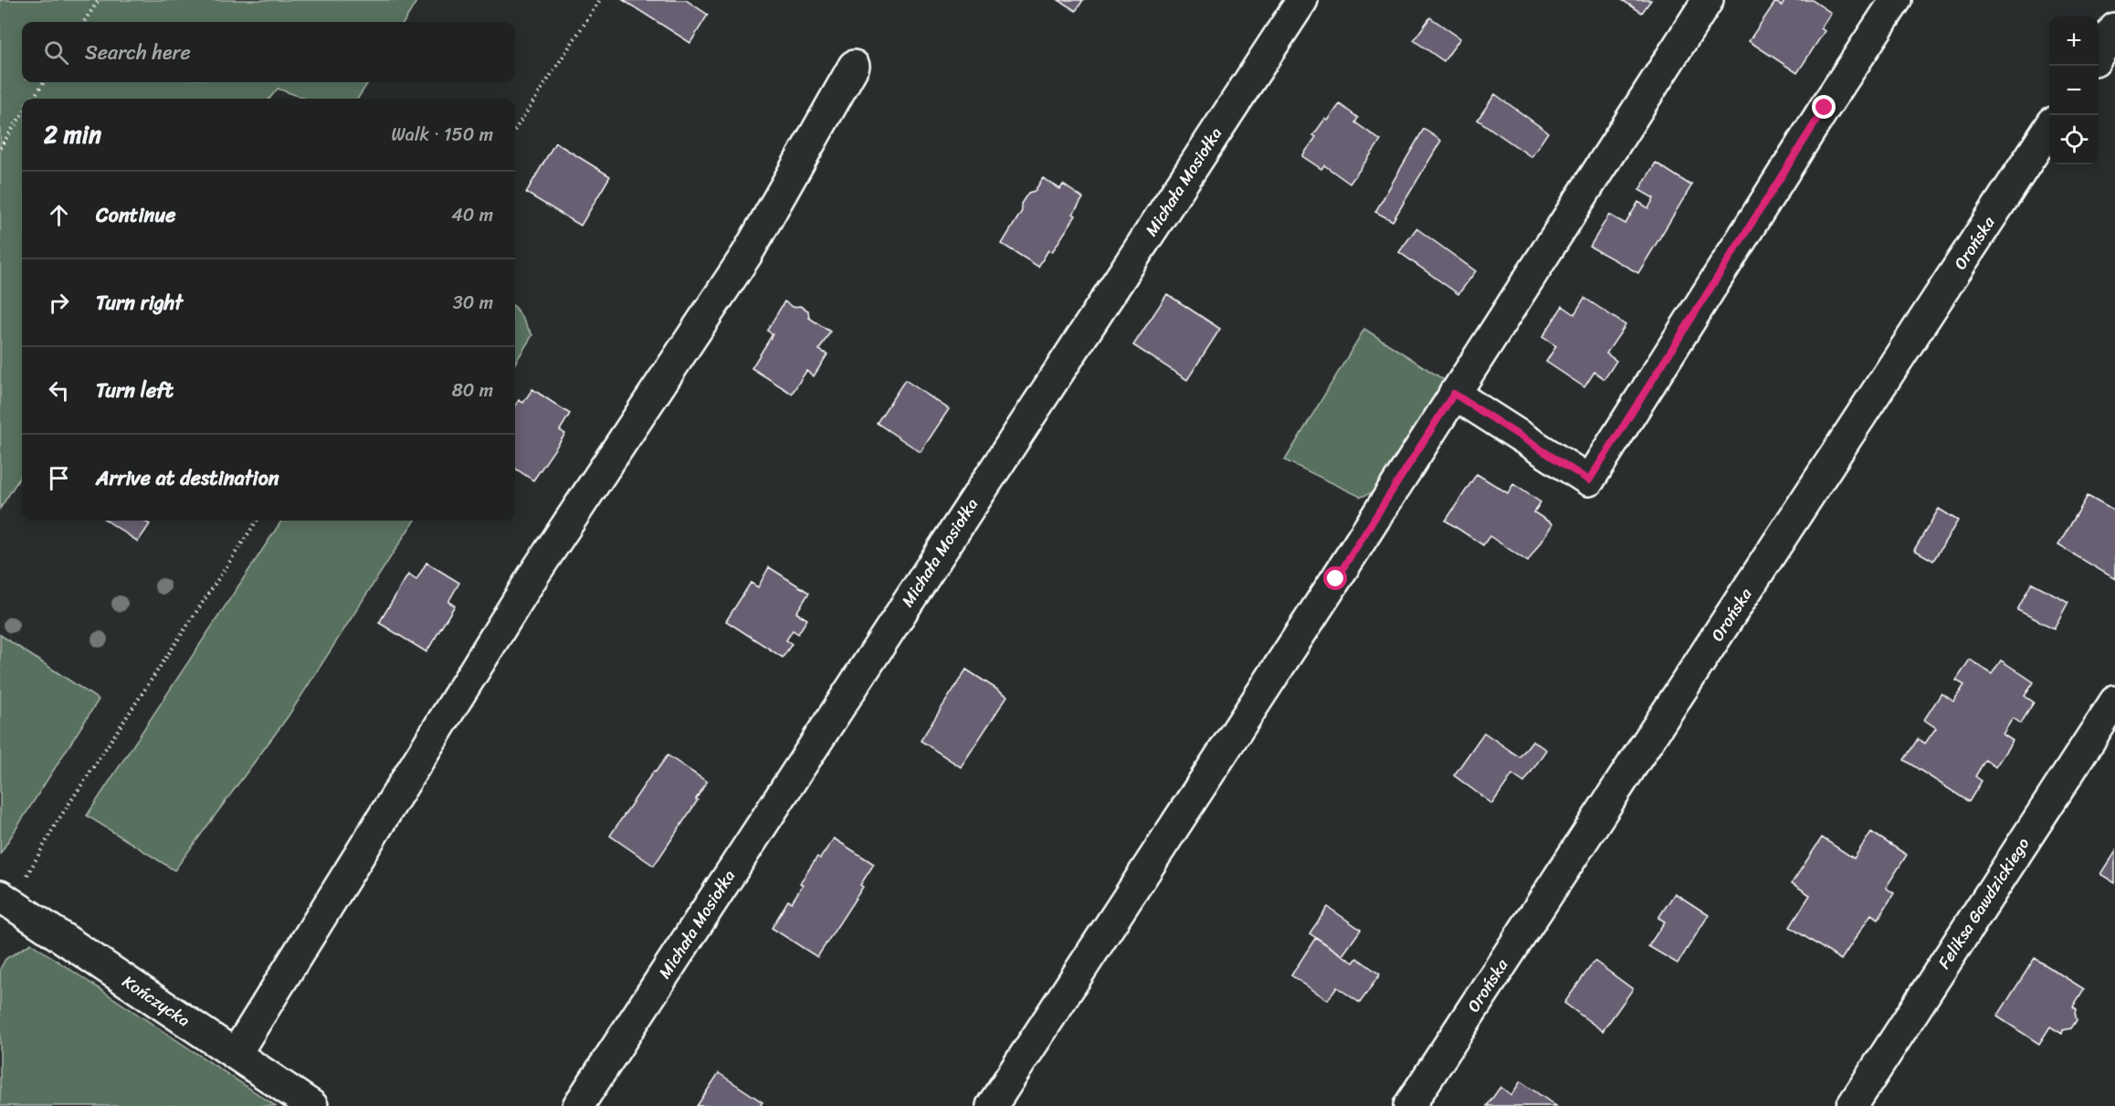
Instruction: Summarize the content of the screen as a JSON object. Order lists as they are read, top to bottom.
{
  "streets": {
    "street": [
      "Michała Mosiołka",
      "Orońska",
      "Feliksa Gawdzickiego",
      "Kończycka"
    ]
  },
  "page": {
    "map_buttons": ["+", "−"],
    "search": "Search here",
    "heading": ["2 min", "Walk · 150 m"],
    "list": [
      ["Continue", "40 m"],
      ["Turn right", "30 m"],
      ["Turn left", "80 m"],
      "Arrive at destination"
    ]
  }
}
